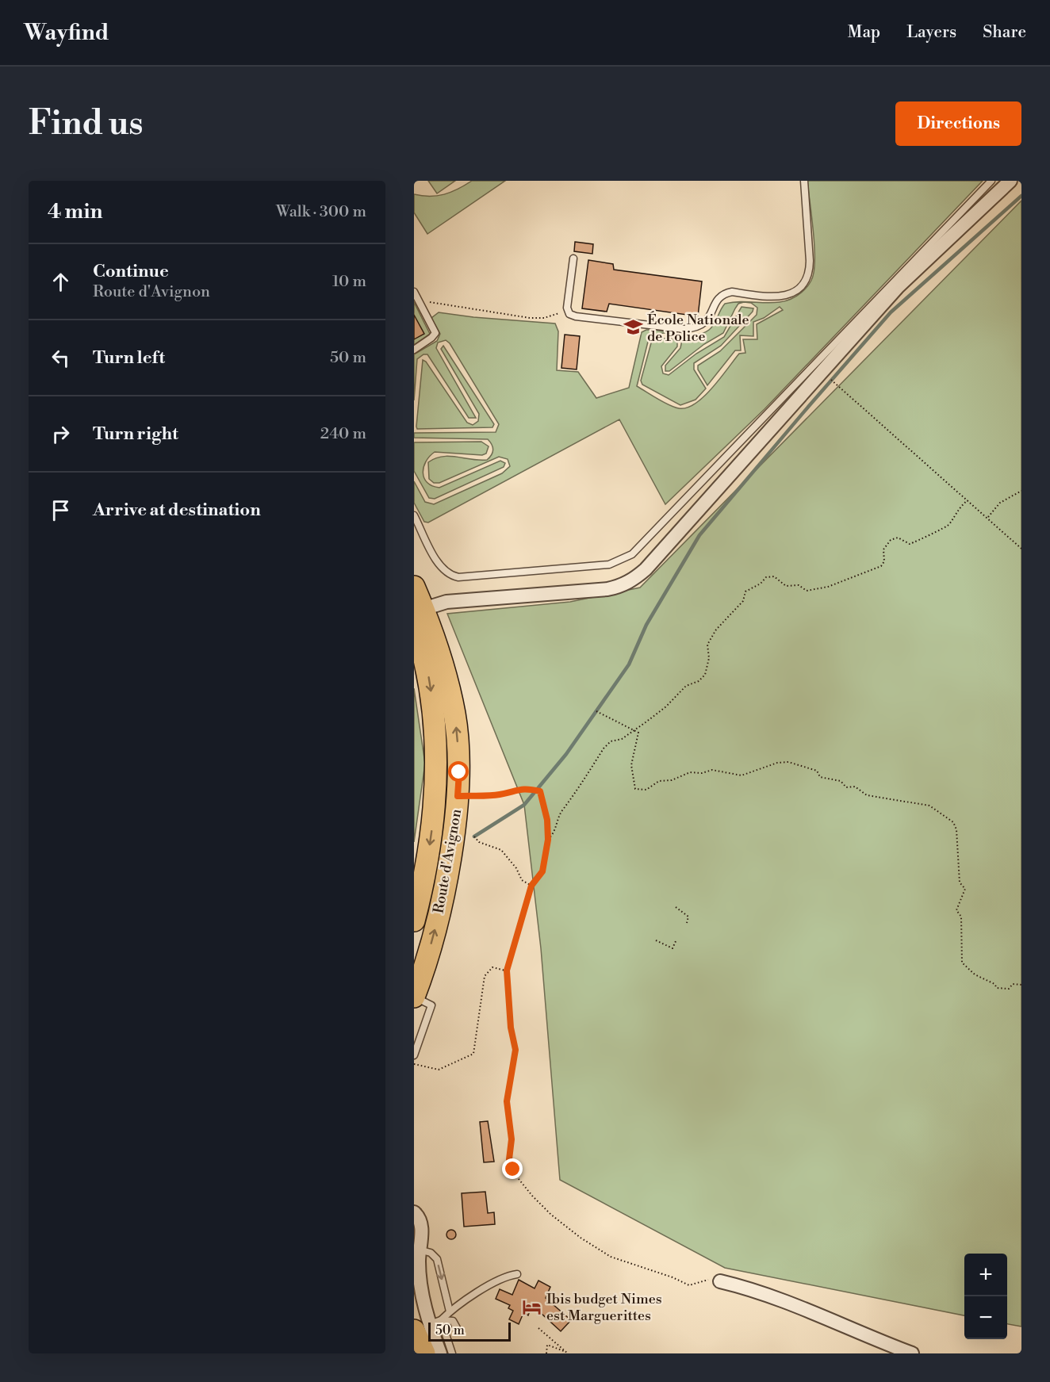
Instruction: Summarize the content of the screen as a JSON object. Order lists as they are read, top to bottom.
{
  "streets": {
    "main road": ["Route d'Avignon"]
  },
  "places": {
    "school or university": ["École Nationale de Police"],
    "hotel": ["Ibis budget Nimes est Marguerittes"]
  },
  "scale_bar": "50 m",
  "page": {
    "header": "Wayfind",
    "nav": ["Map", "Layers", "Share"],
    "buttons": "Directions",
    "title": "Find us",
    "heading": ["4 min", "Walk · 300 m"],
    "list": [
      ["Continue", "Route d'Avignon", "10 m"],
      ["Turn left", "50 m"],
      ["Turn right", "240 m"],
      "Arrive at destination"
    ],
    "map_buttons": ["+", "−"],
    "scale": "50 m"
  }
}
